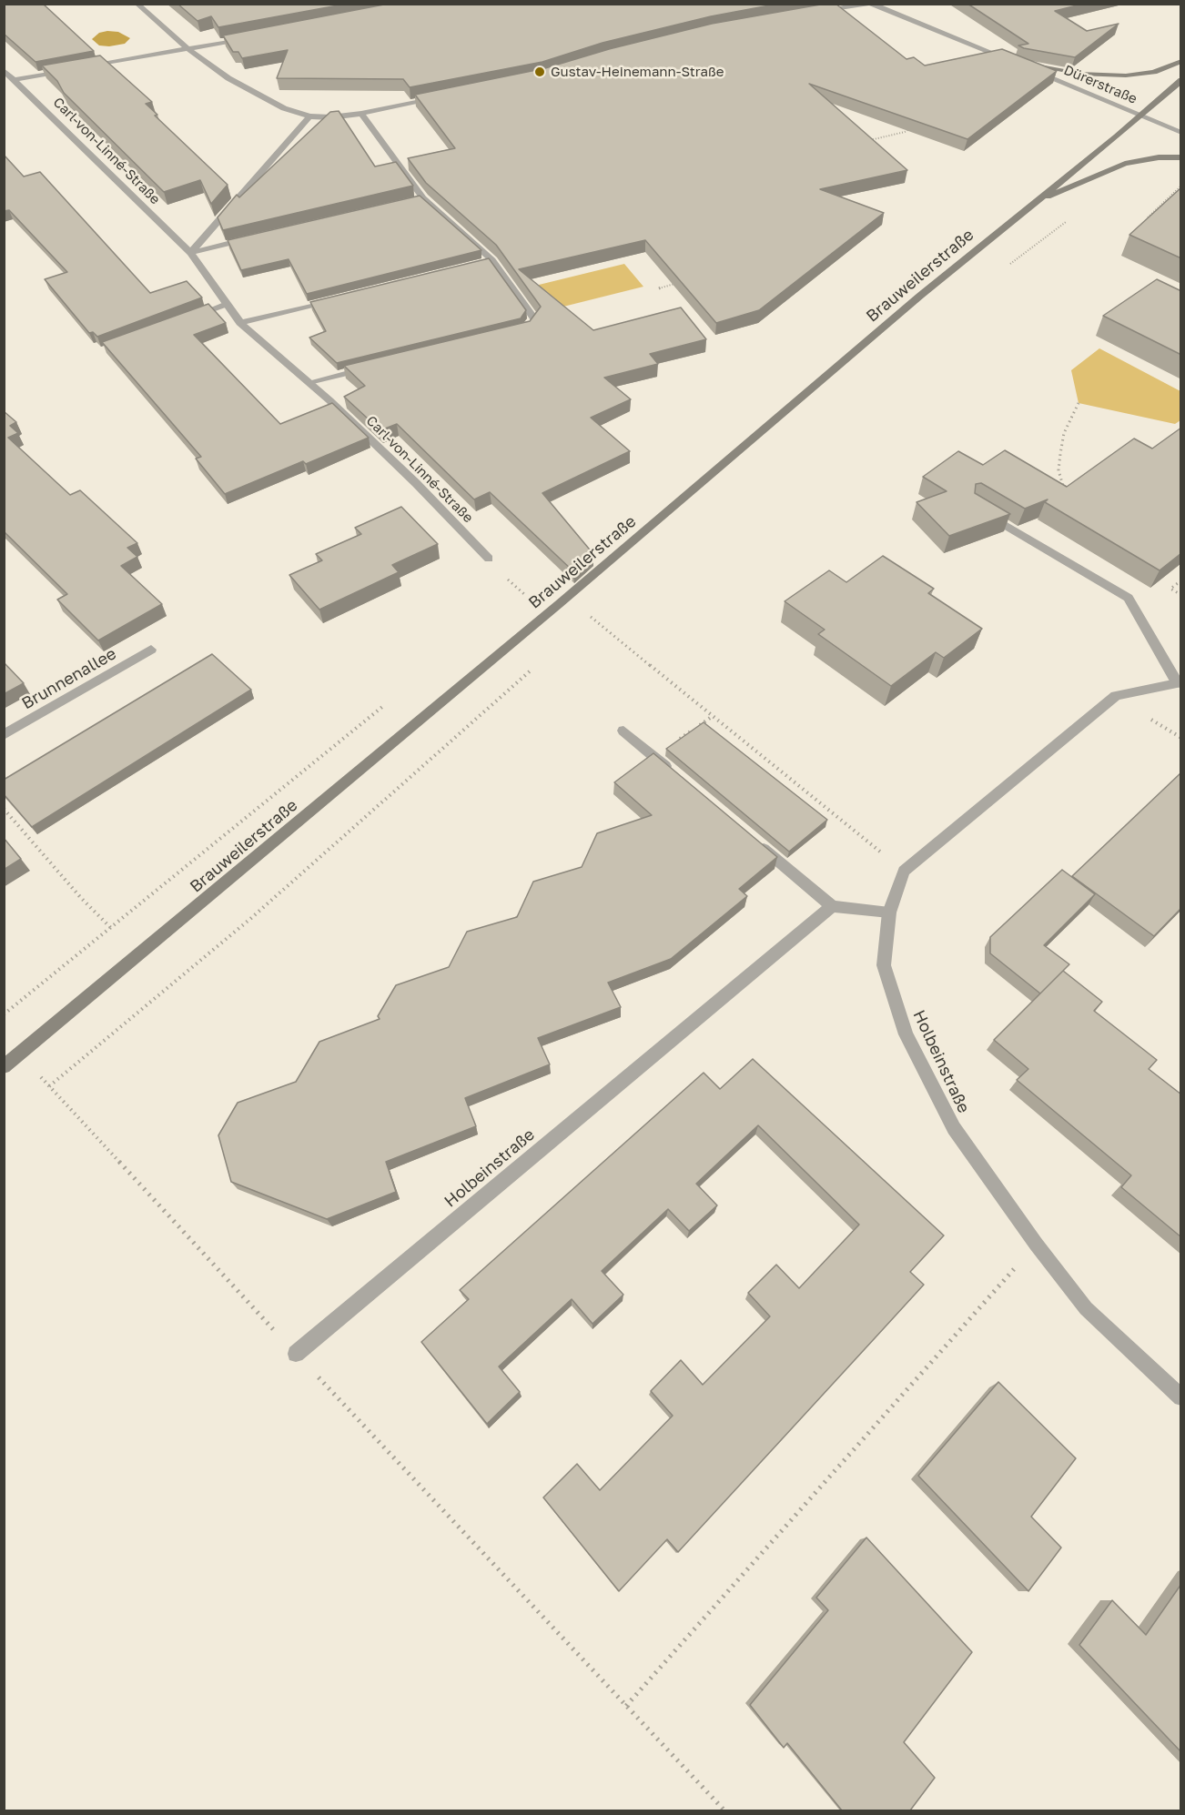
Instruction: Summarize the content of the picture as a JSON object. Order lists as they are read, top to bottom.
{
  "streets": {
    "main road": ["Brauweilerstraße"],
    "street": [
      "Dürerstraße",
      "Carl-von-Linné-Straße",
      "Brunnenallee",
      "Holbeinstraße"
    ]
  },
  "crossings": [
    ["Dürerstraße", "Brauweilerstraße"]
  ],
  "places": ["Gustav-Heinemann-Straße"]
}
